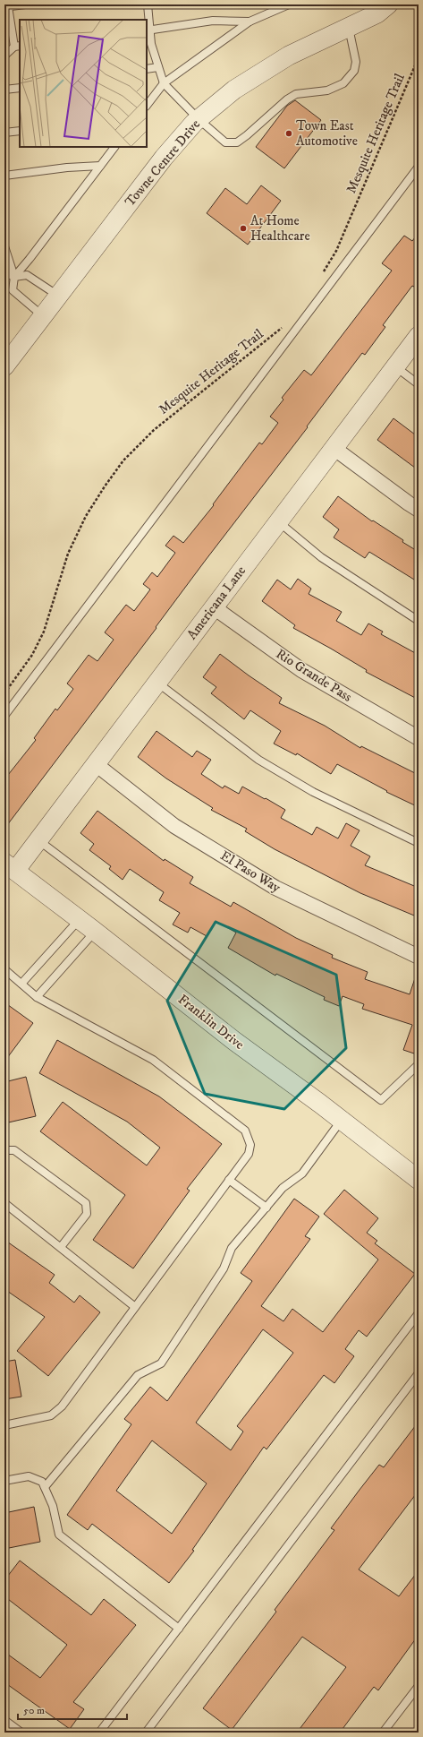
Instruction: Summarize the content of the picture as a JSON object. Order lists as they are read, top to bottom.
{
  "streets": {
    "street": [
      "Towne Centre Drive",
      "Americana Lane",
      "Rio Grande Pass",
      "El Paso Way",
      "Franklin Drive"
    ],
    "path": ["Mesquite Heritage Trail"]
  },
  "crossings": [
    ["Americana Lane", "Rio Grande Pass"],
    ["Americana Lane", "El Paso Way"],
    ["Americana Lane", "Franklin Drive"]
  ],
  "places": ["Town East Automotive", "At Home Healthcare"],
  "scale_bar": "50 m"
}
